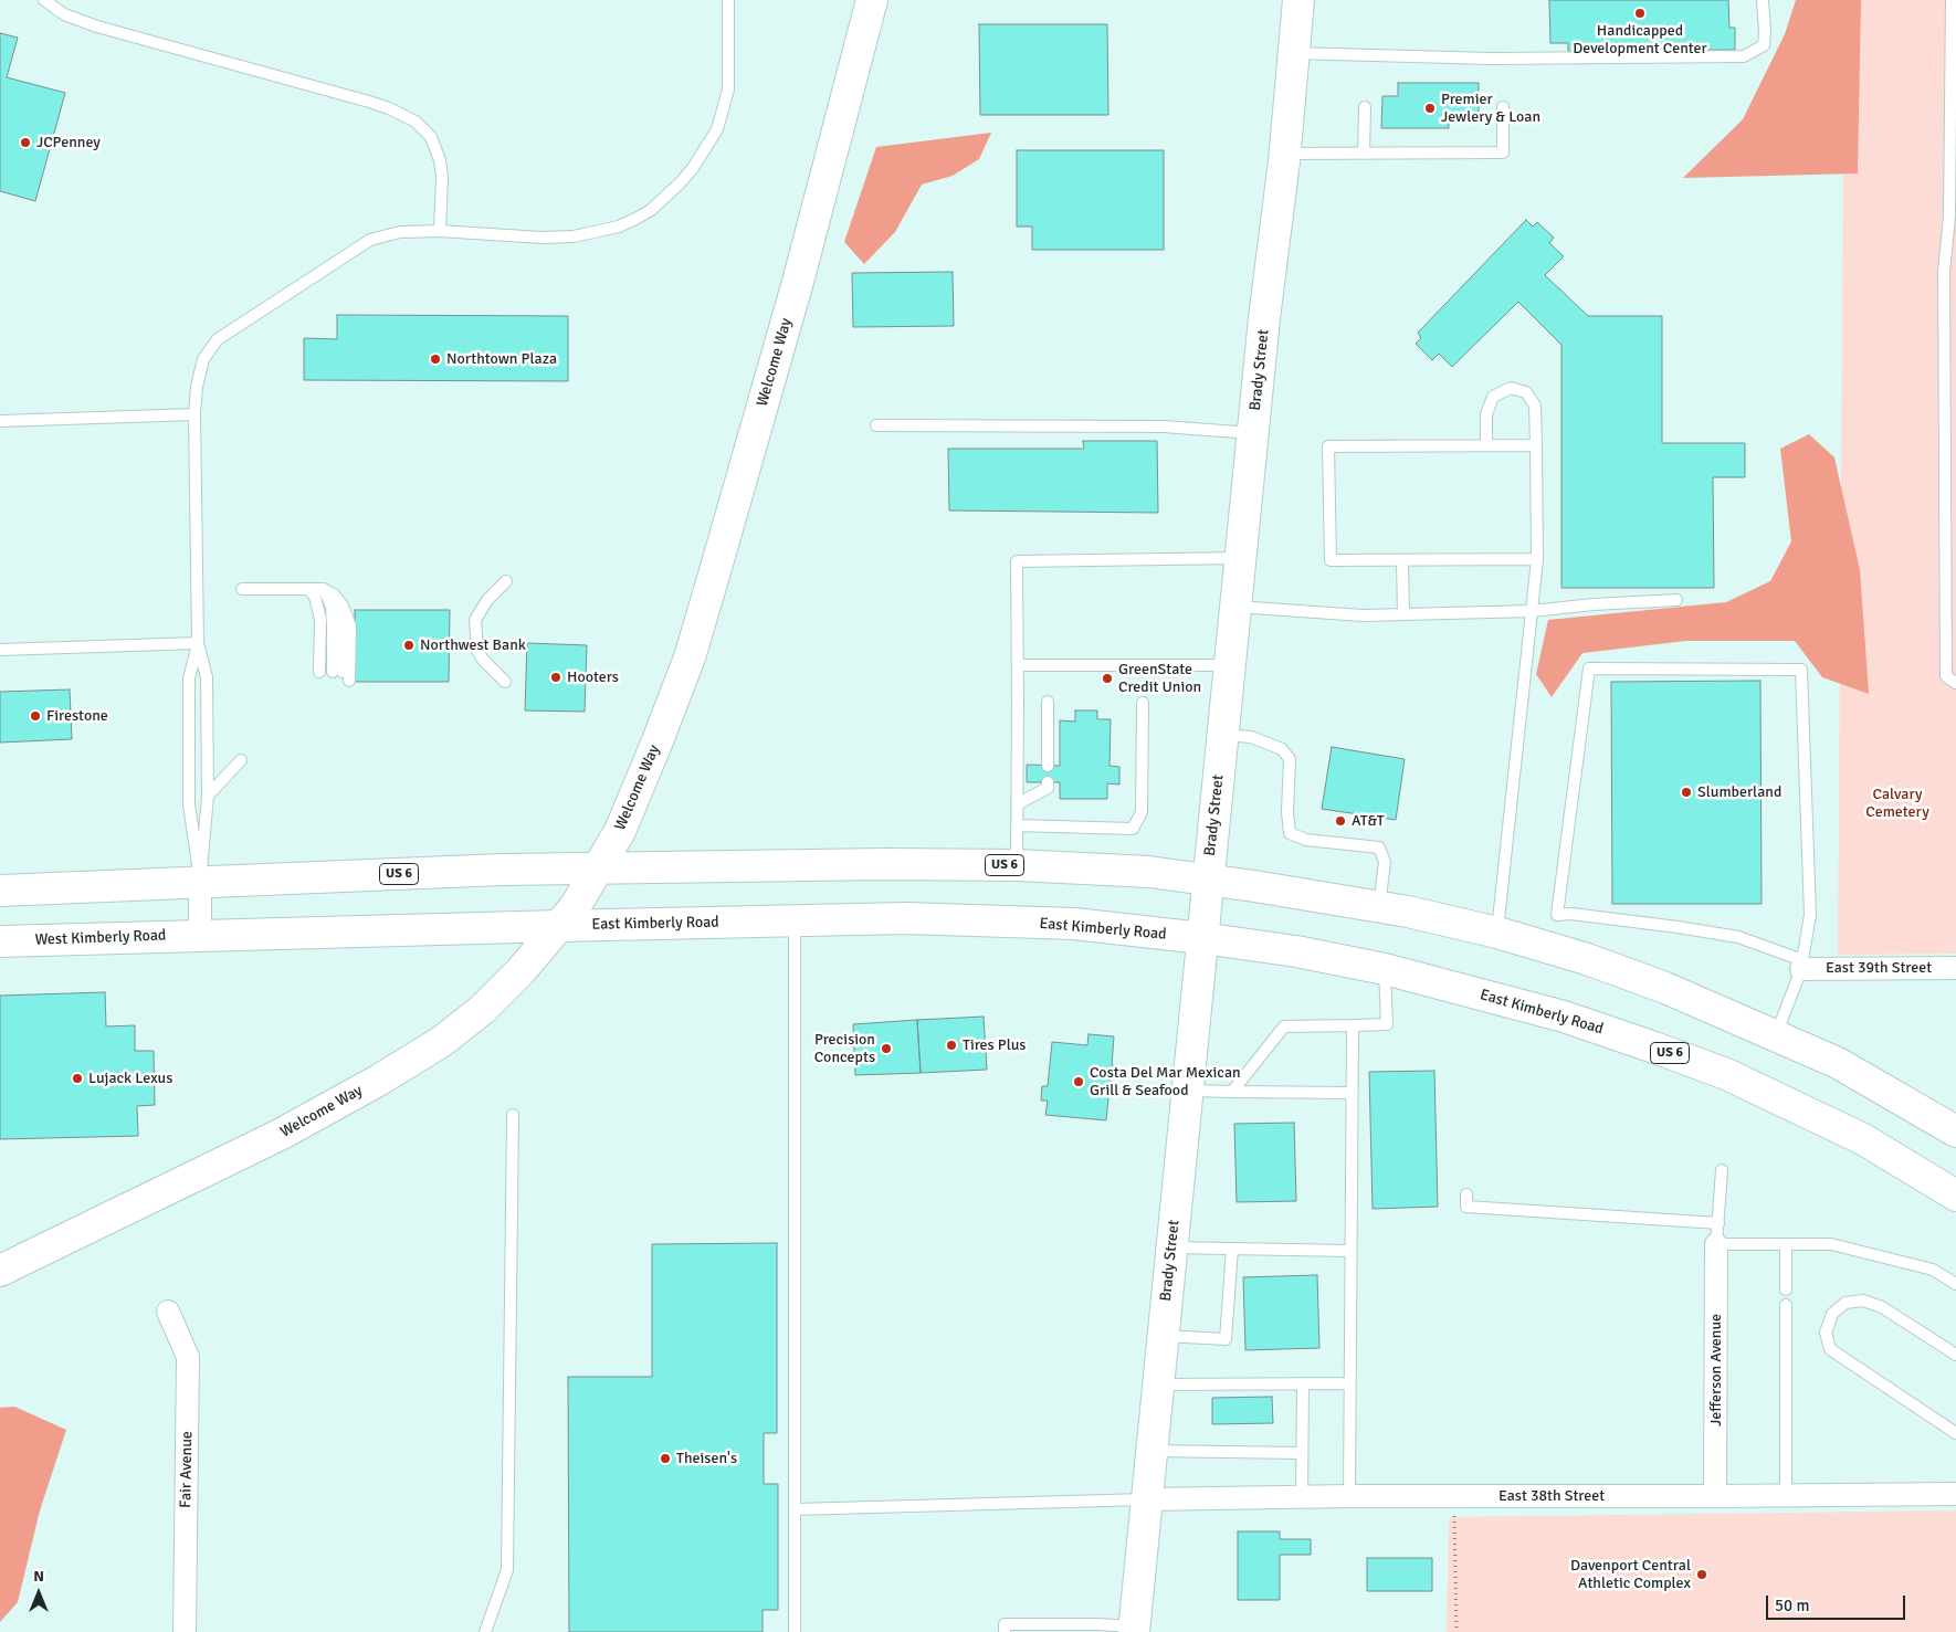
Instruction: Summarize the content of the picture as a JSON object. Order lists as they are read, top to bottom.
{
  "streets": {
    "main road": [
      "Welcome Way",
      "Brady Street",
      "US 6",
      "East Kimberly Road",
      "West Kimberly Road"
    ],
    "street": [
      "East 39th Street",
      "Jefferson Avenue",
      "Fair Avenue",
      "East 38th Street"
    ]
  },
  "crossings": [
    ["Welcome Way", "US 6"],
    ["Welcome Way", "East Kimberly Road"],
    ["Brady Street", "US 6"],
    ["Brady Street", "East Kimberly Road"],
    ["Brady Street", "East 38th Street"],
    ["East Kimberly Road", "West Kimberly Road"],
    ["Jefferson Avenue", "East 38th Street"]
  ],
  "parks": ["Calvary Cemetery"],
  "places": [
    "Handicapped Development Center",
    "Premier Jewlery & Loan",
    "JCPenney",
    "Northtown Plaza",
    "Northwest Bank",
    "Hooters",
    "GreenState Credit Union",
    "Firestone",
    "Slumberland",
    "AT&T",
    "Tires Plus",
    "Precision Concepts",
    "Lujack Lexus",
    "Costa Del Mar Mexican Grill & Seafood",
    "Theisen's",
    "Davenport Central Athletic Complex"
  ],
  "scale_bar": "50 m",
  "north": "top"
}
